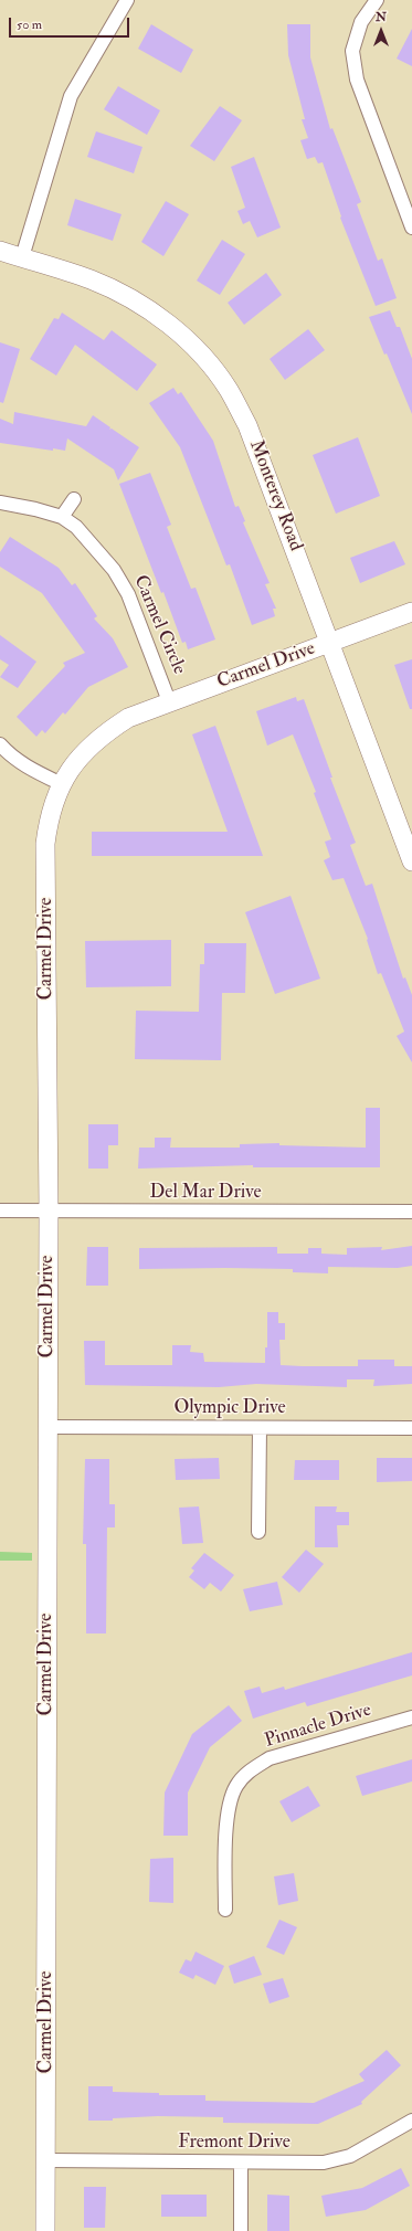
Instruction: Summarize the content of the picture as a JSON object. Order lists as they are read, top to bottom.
{
  "streets": {
    "street": [
      "Monterey Road",
      "Carmel Circle",
      "Carmel Drive",
      "Del Mar Drive",
      "Olympic Drive",
      "Pinnacle Drive",
      "Fremont Drive"
    ]
  },
  "crossings": [
    ["Monterey Road", "Carmel Drive"],
    ["Carmel Circle", "Carmel Drive"],
    ["Carmel Drive", "Del Mar Drive"],
    ["Carmel Drive", "Olympic Drive"],
    ["Carmel Drive", "Fremont Drive"]
  ],
  "scale_bar": "50 m",
  "north": "top"
}
